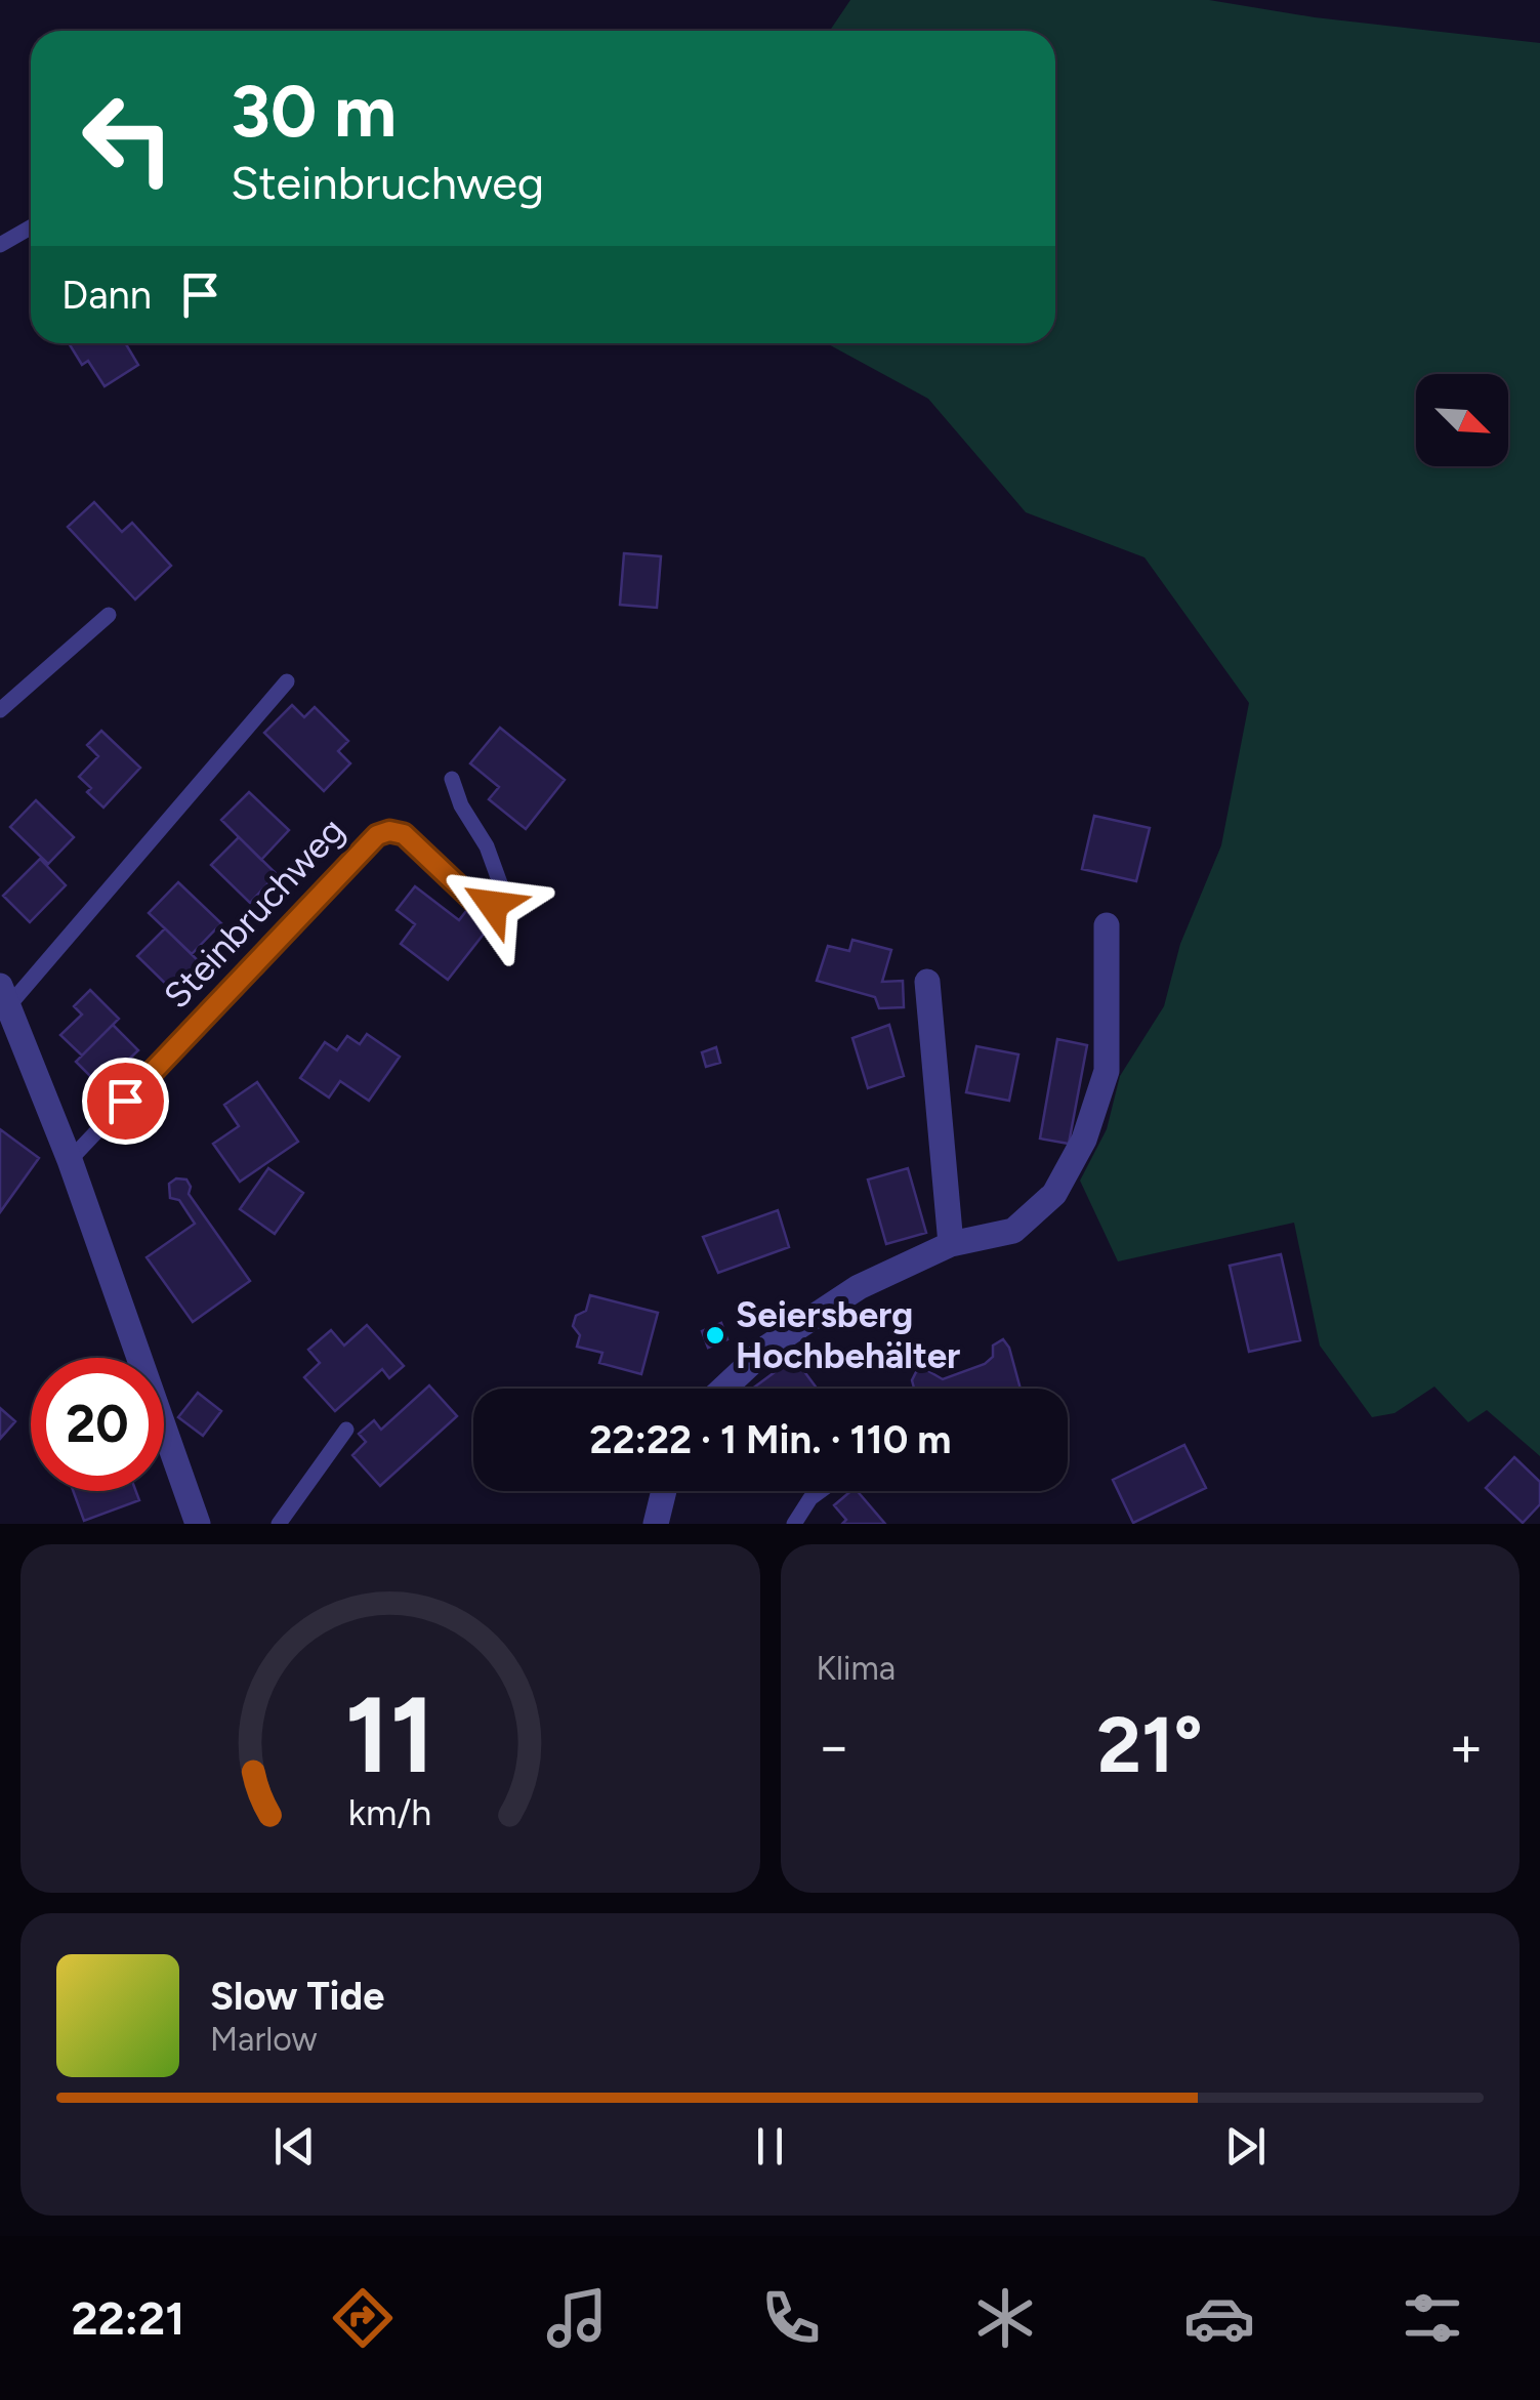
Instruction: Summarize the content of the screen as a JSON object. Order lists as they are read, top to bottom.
{
  "streets": {
    "lane": ["Steinbruchweg"]
  },
  "places": ["Seiersberg Hochbehälter"],
  "north": "bottom right",
  "page": {
    "turn": ["30 m", "Steinbruchweg"],
    "then": "Dann",
    "limit": "20",
    "trip": "22:22 · 1 Min. · 110 m",
    "tile": "Klima",
    "heat": ["−", "21°", "+"],
    "song": ["Slow Tide", "Marlow"],
    "tabs": "22:21",
    "gauge": ["11", "km/h"]
  }
}
